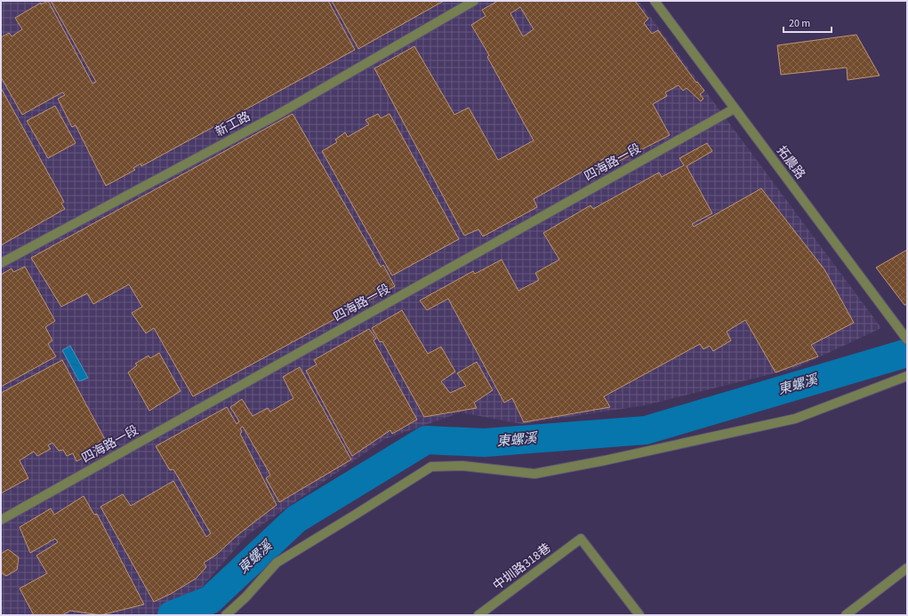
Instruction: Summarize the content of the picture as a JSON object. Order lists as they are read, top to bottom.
{
  "streets": {
    "street": [
      "新工路",
      "四海路一段",
      "拓農路",
      "中圳路318巷"
    ]
  },
  "crossings": [
    ["四海路一段", "拓農路"]
  ],
  "water": ["東螺溪"],
  "scale_bar": "20 m"
}
